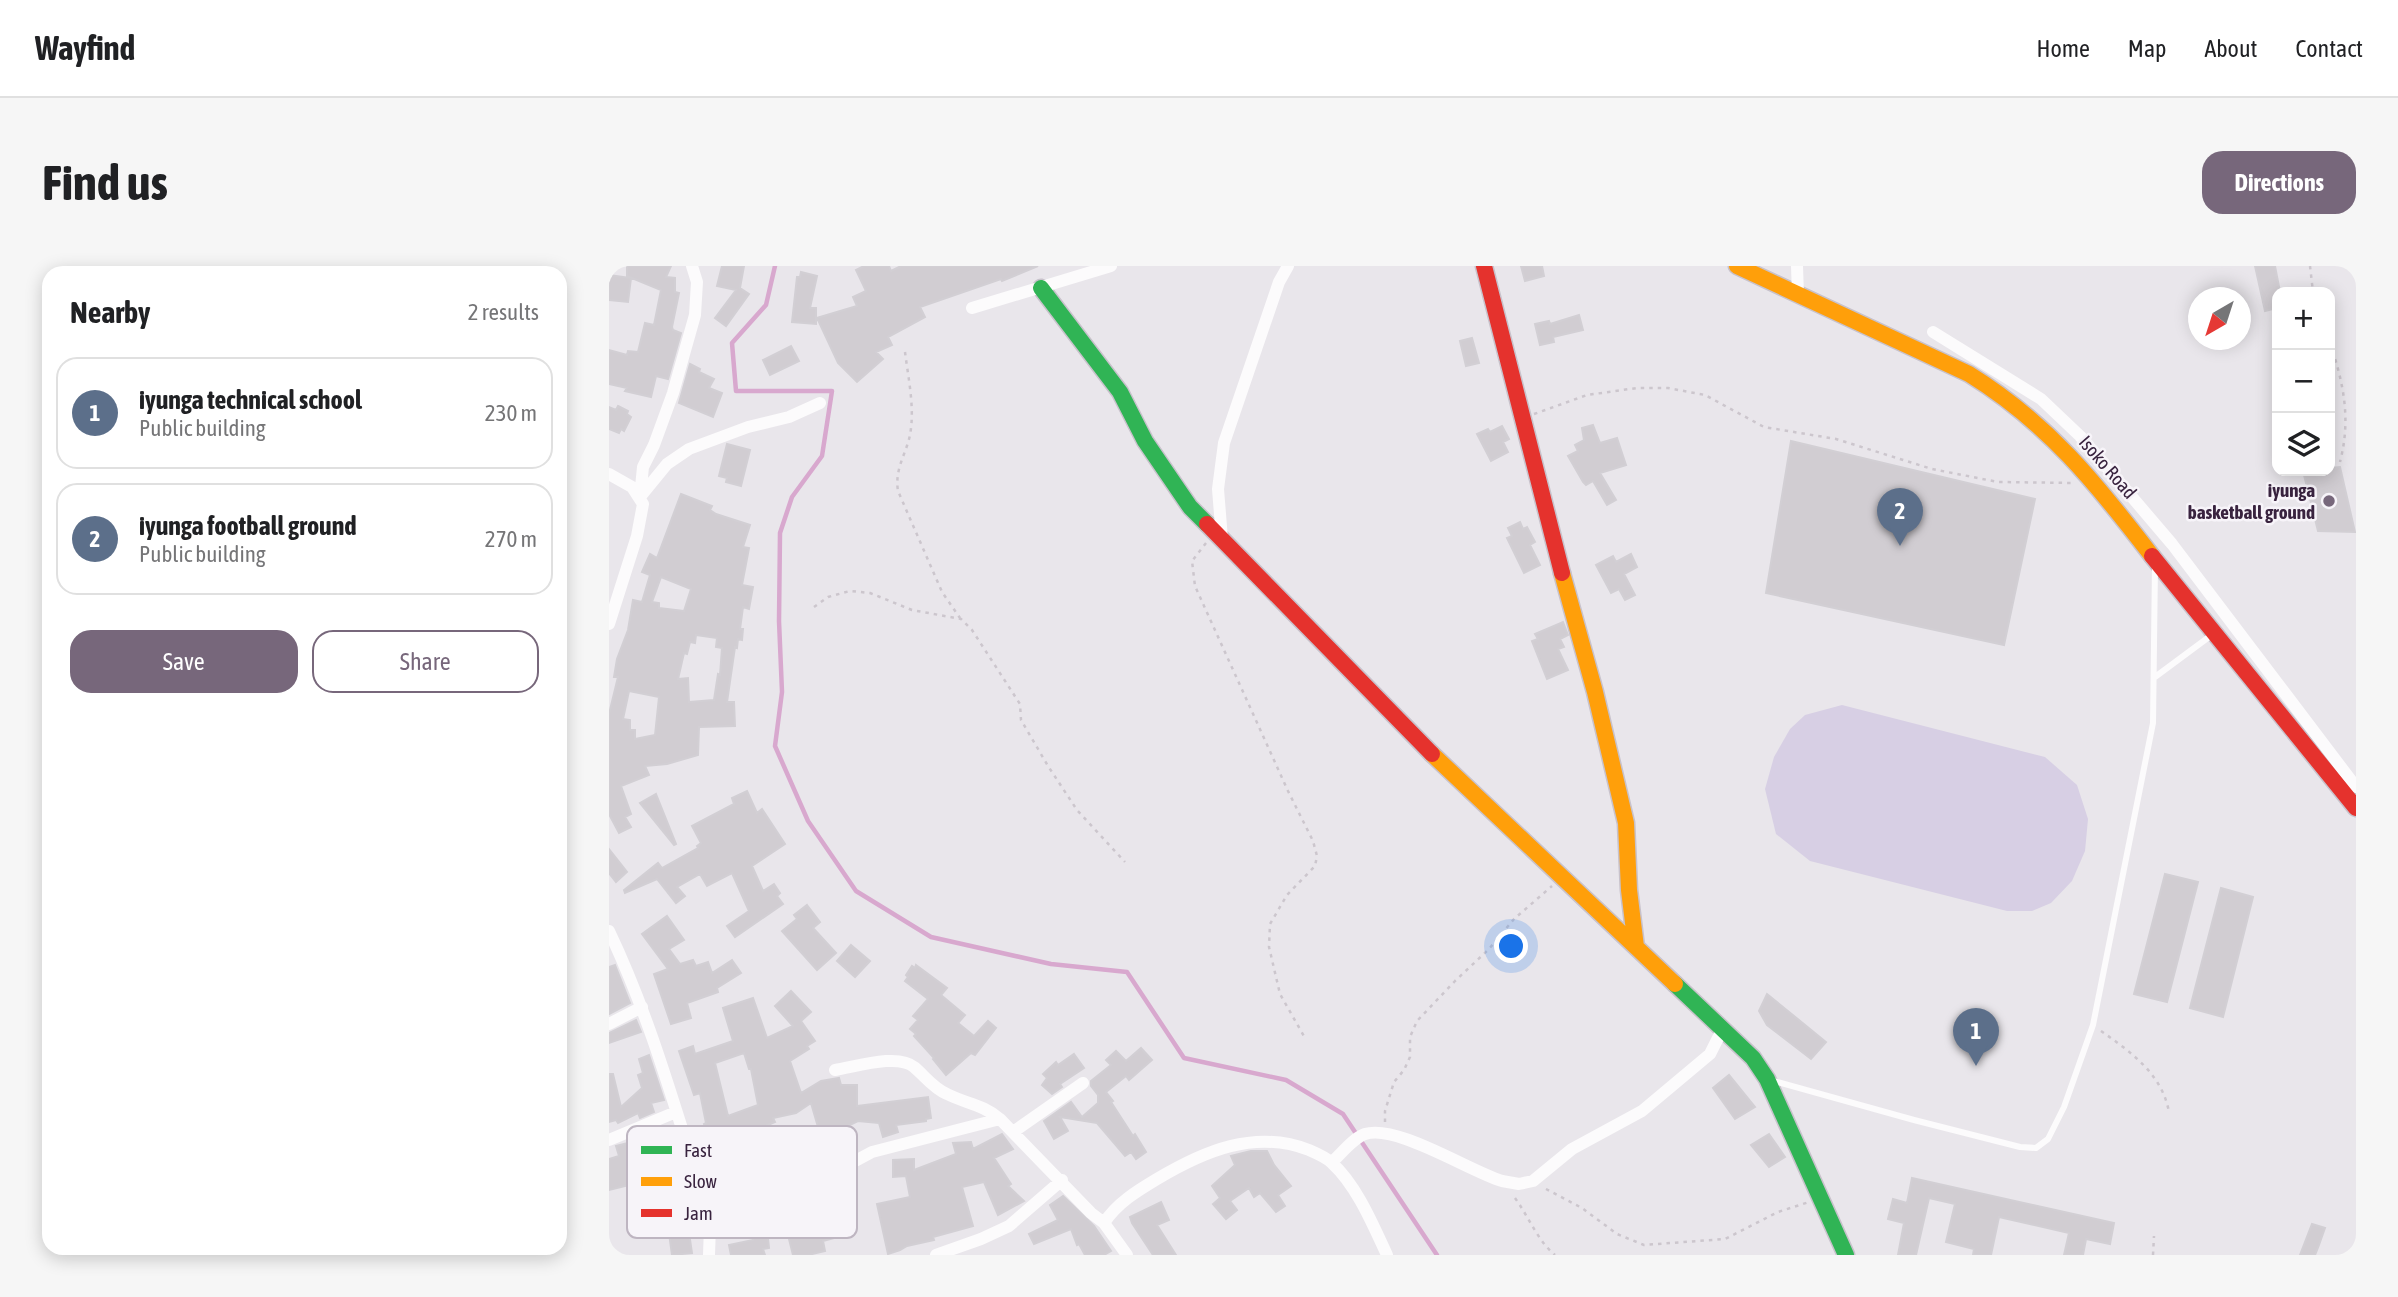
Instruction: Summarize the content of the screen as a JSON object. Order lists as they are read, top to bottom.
{
  "streets": {
    "street": ["Isoko Road"]
  },
  "places": ["iyunga basketball ground"],
  "legend": ["Fast", "Slow", "Jam"],
  "north": "bottom left",
  "page": {
    "header": "Wayfind",
    "nav": [
      "Home",
      "Map",
      "About",
      "Contact"
    ],
    "buttons": [
      "Directions",
      ["Save", "Share"]
    ],
    "title": "Find us",
    "heading": ["Nearby", "2 results"],
    "map_buttons": ["+", "−"],
    "list": [
      {
        "mark": "1",
        "name": "iyunga technical school",
        "note": "Public building",
        "value": "230 m"
      },
      {
        "mark": "2",
        "name": "iyunga football ground",
        "note": "Public building",
        "value": "270 m"
      }
    ],
    "pins": ["2", "1"]
  }
}
